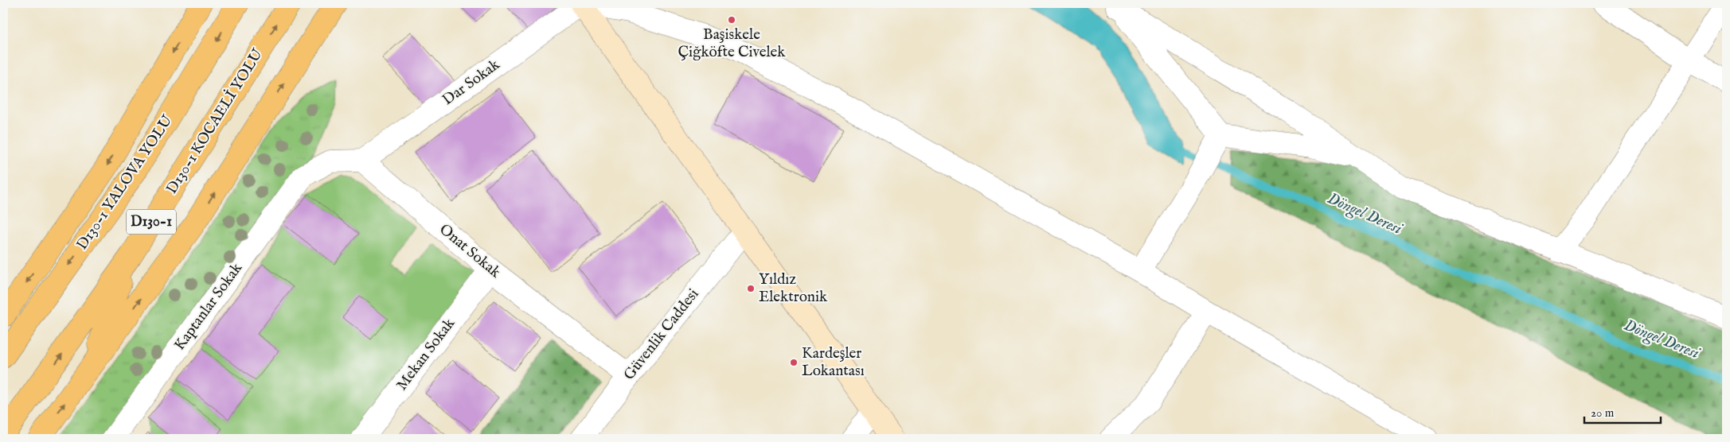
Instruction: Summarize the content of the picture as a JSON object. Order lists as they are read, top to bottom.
{
  "streets": {
    "highway": ["D130-1 KOCAELİ YOLU", "D130-1 YALOVA YOLU", "D130-1"],
    "street": [
      "Dar Sokak",
      "Onat Sokak",
      "Kaptanlar Sokak",
      "Güvenlik Caddesi",
      "Mekan Sokak"
    ]
  },
  "crossings": [
    ["Dar Sokak", "Onat Sokak"],
    ["Dar Sokak", "Kaptanlar Sokak"],
    ["Onat Sokak", "Kaptanlar Sokak"],
    ["Onat Sokak", "Güvenlik Caddesi"],
    ["Onat Sokak", "Mekan Sokak"]
  ],
  "water": ["Döngel Deresi"],
  "places": ["Başiskele Çiğköfte Civelek", "Yıldız Elektronik", "Kardeşler Lokantası"],
  "scale_bar": "20 m"
}
